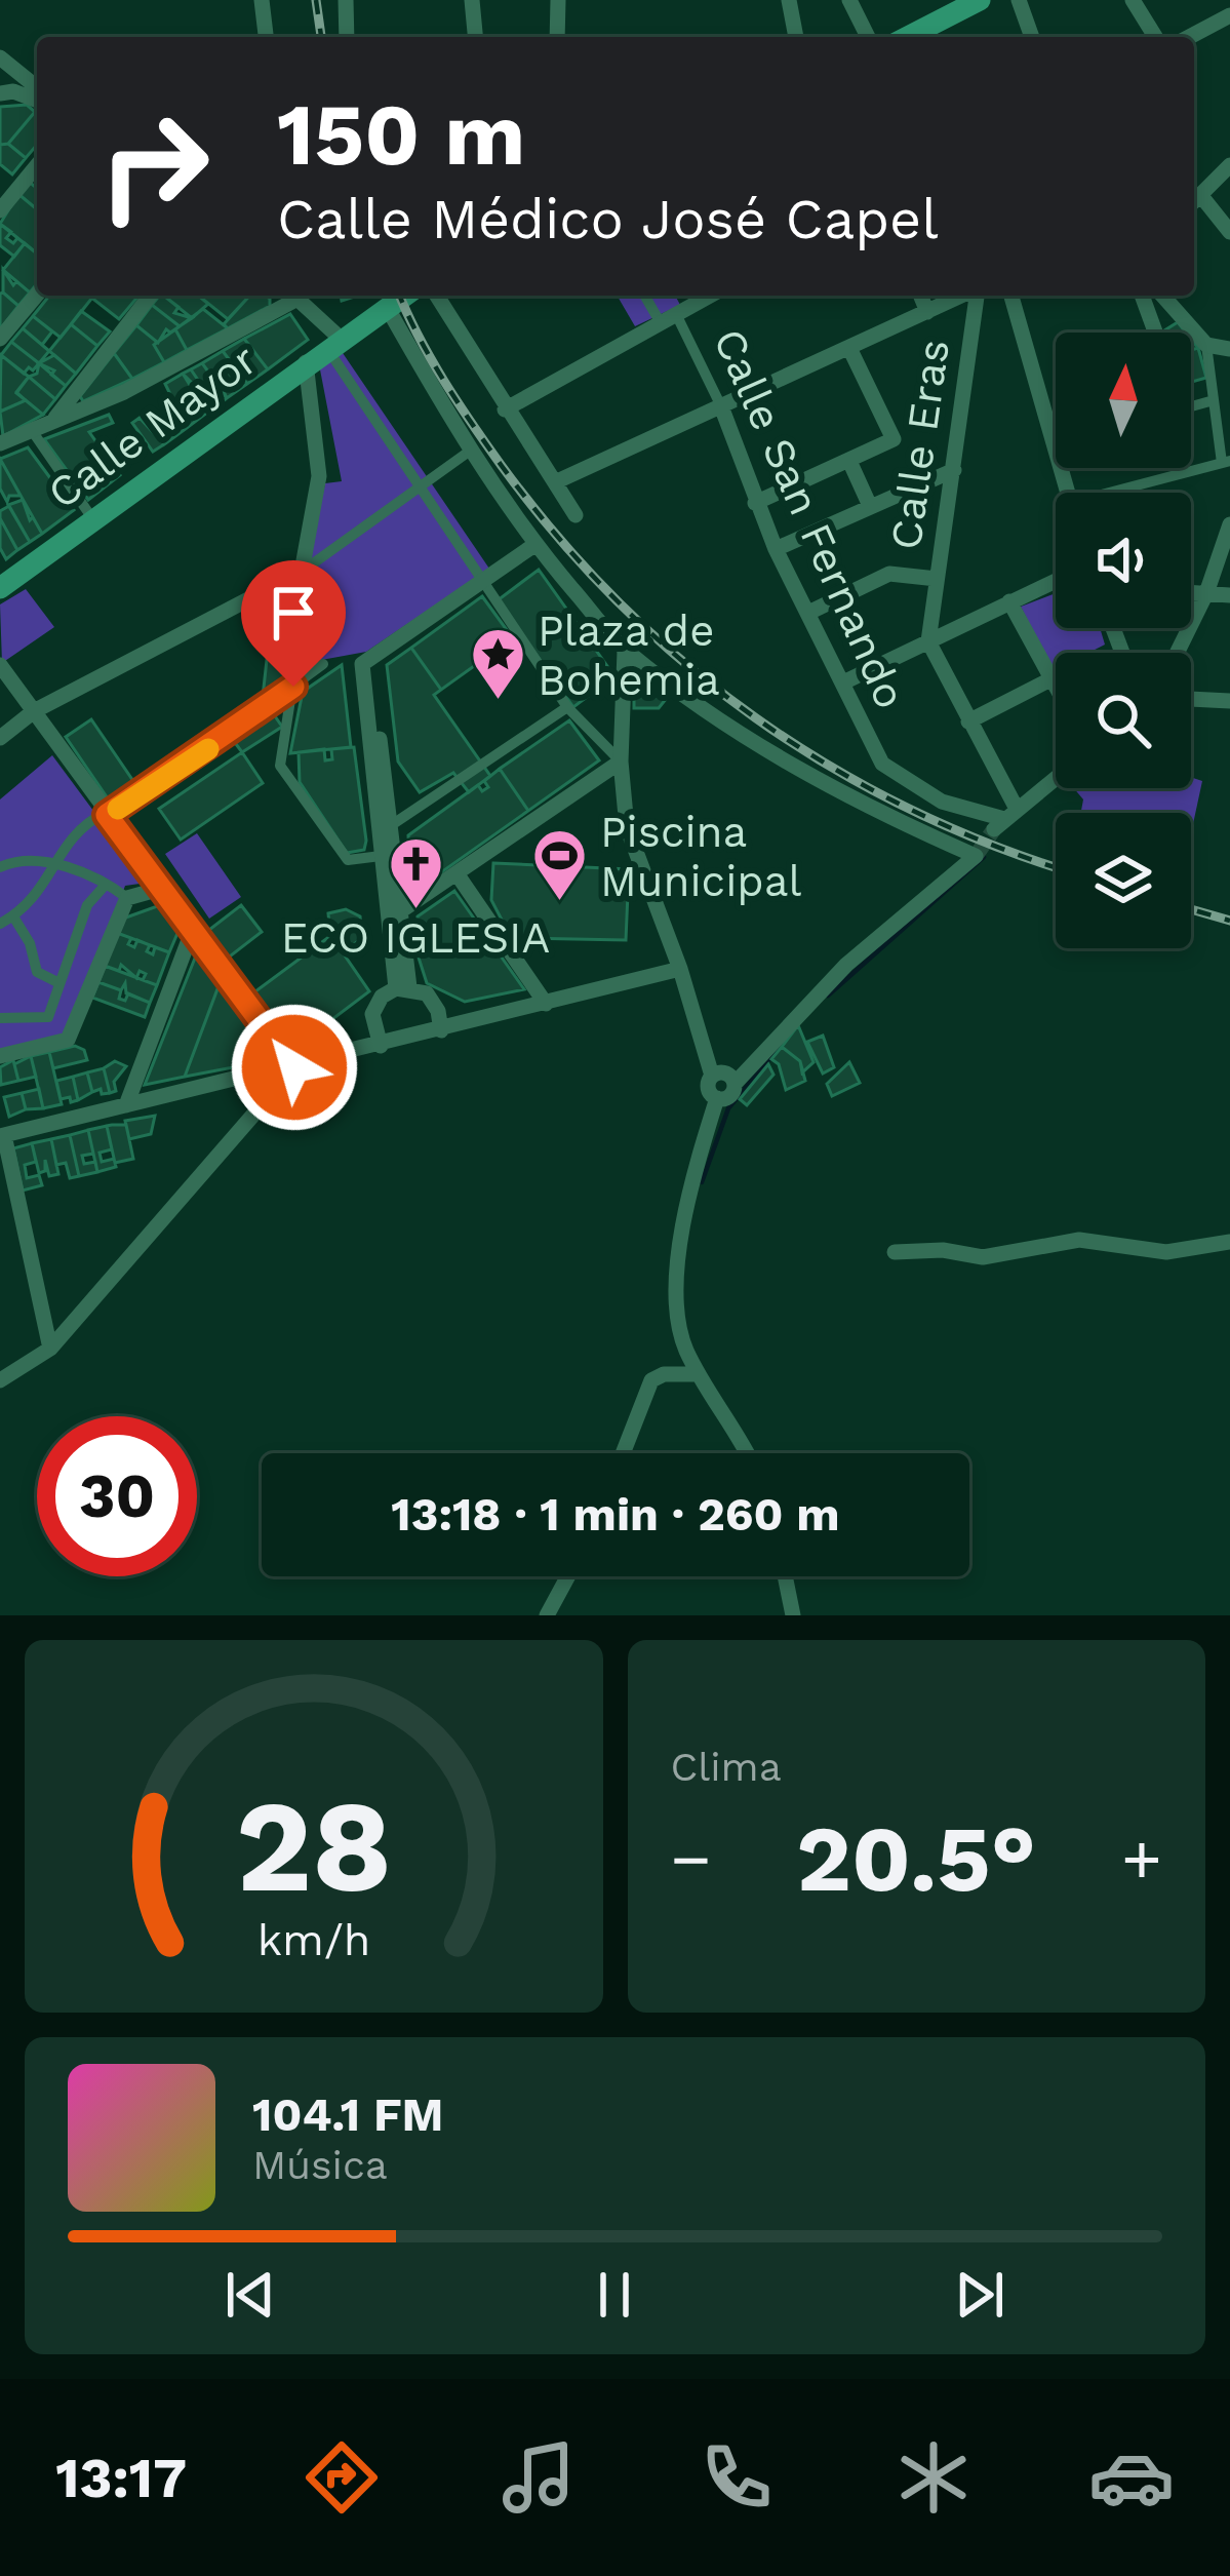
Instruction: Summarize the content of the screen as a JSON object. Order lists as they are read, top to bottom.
{
  "streets": {
    "main road": ["Calle Mayor"],
    "street": ["Calle Eras", "Calle San Fernando"]
  },
  "places": {
    "place": ["Plaza de Bohemia"],
    "sports": ["Piscina Municipal"],
    "church": ["ECO IGLESIA"]
  },
  "north": "top",
  "page": {
    "turn": ["150 m", "Calle Médico José Capel"],
    "limit": "30",
    "trip": "13:18 · 1 min · 260 m",
    "tile": "Clima",
    "heat": ["−", "20.5°", "+"],
    "song": ["104.1 FM", "Música"],
    "tabs": "13:17",
    "gauge": ["28", "km/h"]
  }
}
